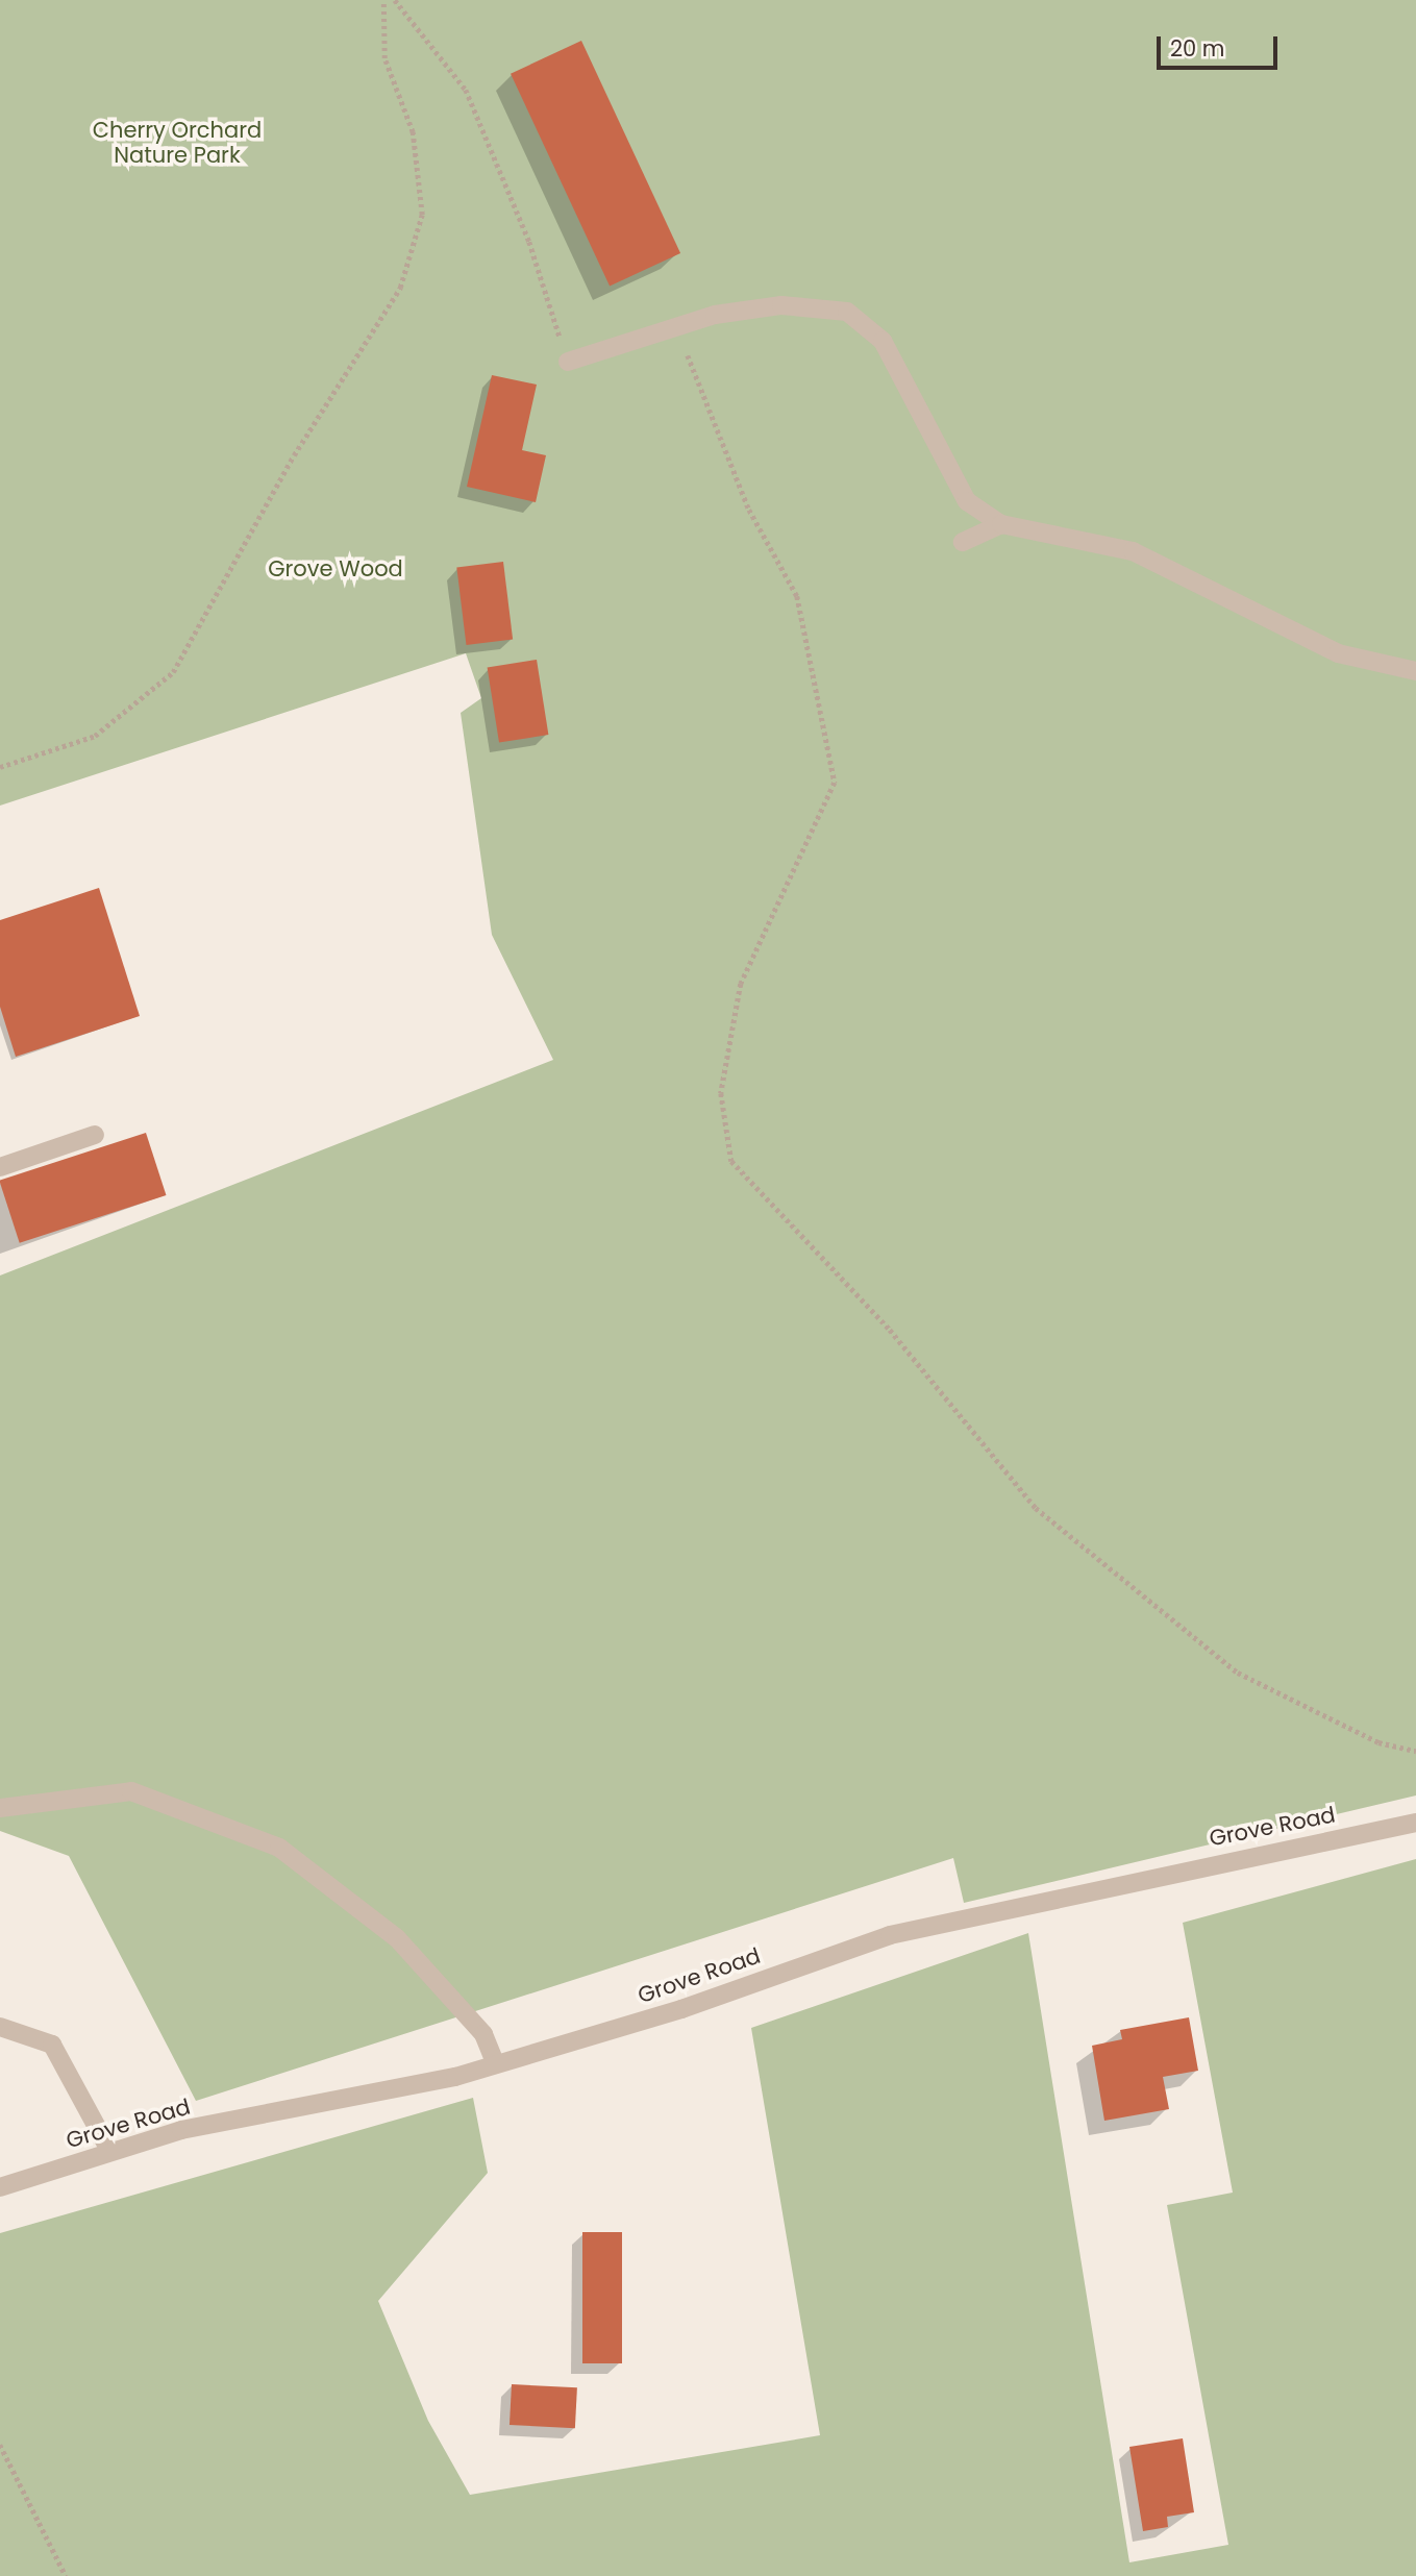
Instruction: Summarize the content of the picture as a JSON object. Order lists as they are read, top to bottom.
{
  "streets": {
    "street": ["Grove Road"]
  },
  "parks": ["Cherry Orchard Nature Park", "Grove Wood"],
  "scale_bar": "20 m"
}
